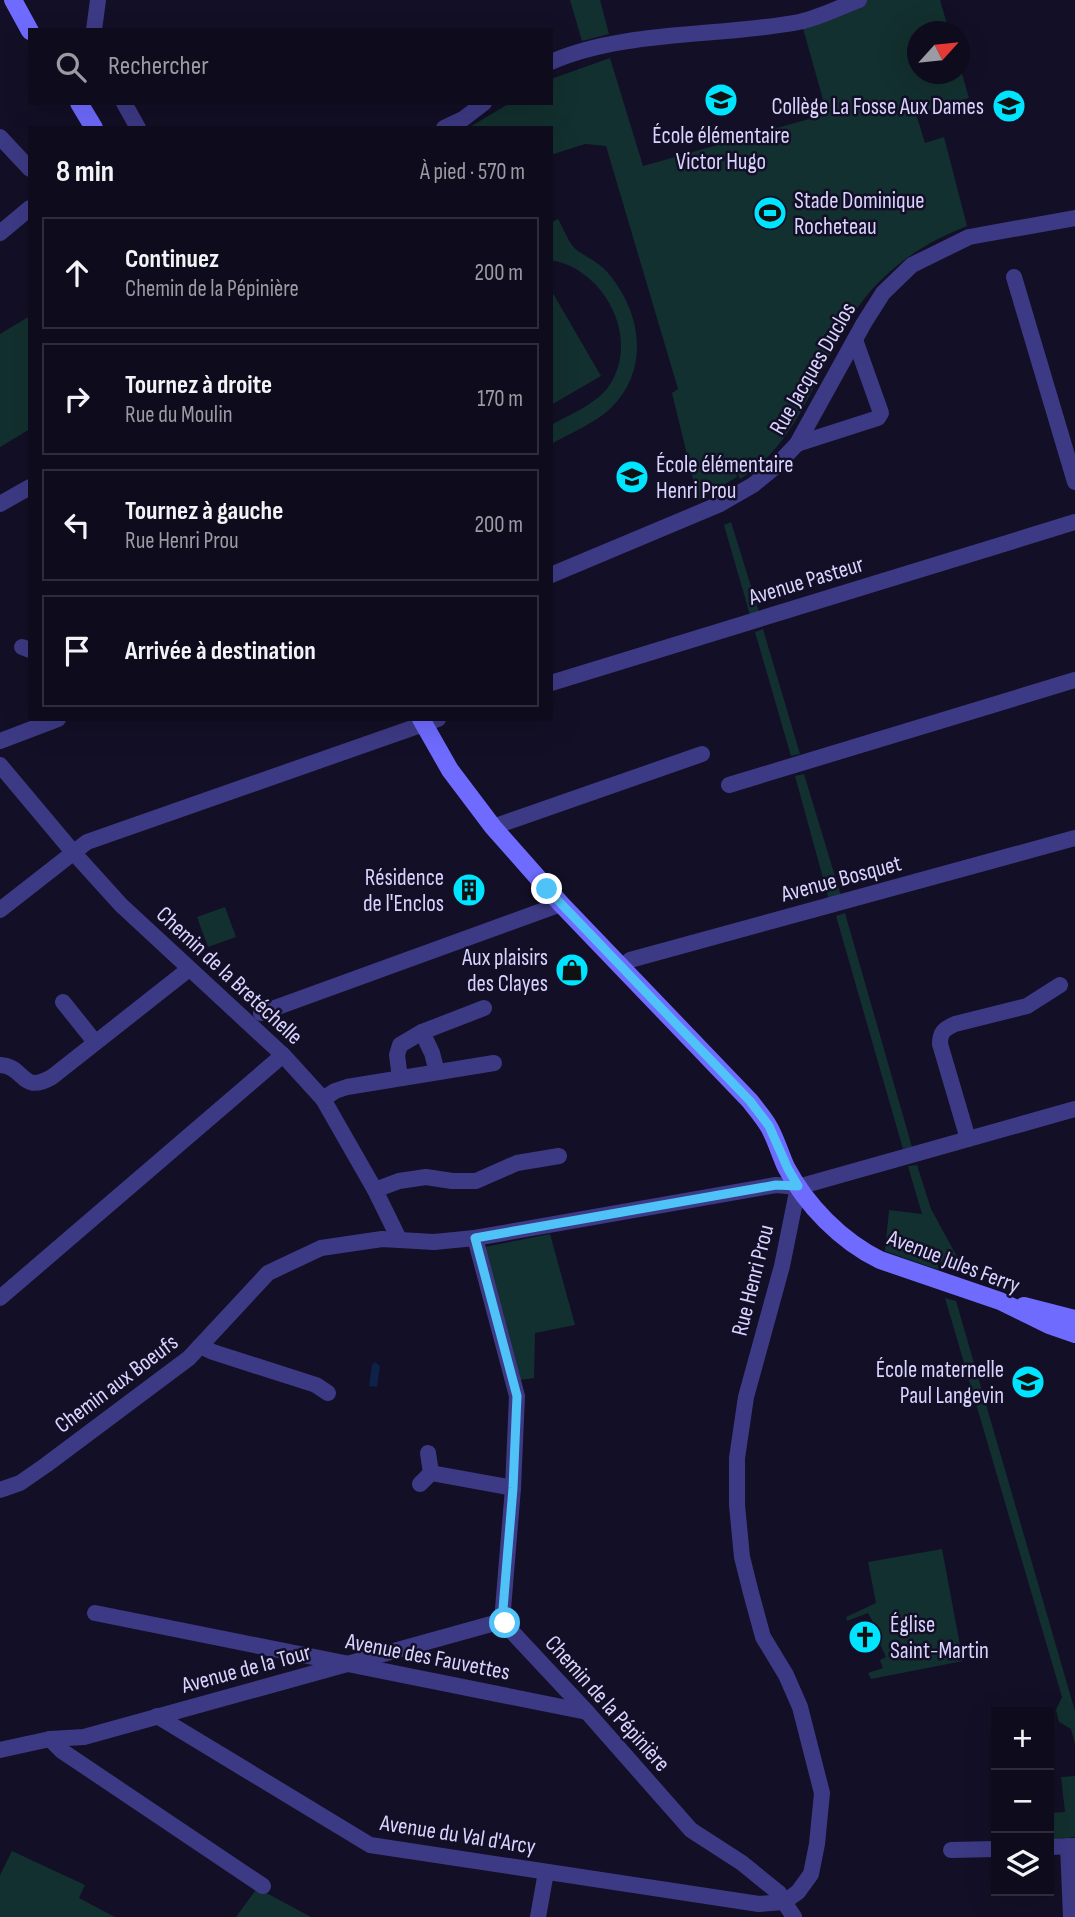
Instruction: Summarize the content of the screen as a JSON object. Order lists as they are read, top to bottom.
{
  "streets": {
    "street": [
      "Rue Jacques Duclos",
      "Avenue Pasteur",
      "Avenue Bosquet",
      "Chemin de la Bretéchelle",
      "Avenue Jules Ferry",
      "Rue Henri Prou",
      "Chemin aux Boeufs",
      "Avenue des Fauvettes",
      "Avenue de la Tour",
      "Chemin de la Pépinière",
      "Avenue du Val d'Arcy"
    ]
  },
  "crossings": [
    ["Chemin de la Bretéchelle", "Chemin aux Boeufs"],
    ["Avenue Jules Ferry", "Rue Henri Prou"],
    ["Avenue Jules Ferry", "Chemin aux Boeufs"],
    ["Rue Henri Prou", "Chemin aux Boeufs"],
    ["Rue Henri Prou", "Chemin de la Pépinière"],
    ["Rue Henri Prou", "Avenue du Val d'Arcy"],
    ["Avenue des Fauvettes", "Avenue de la Tour"],
    ["Avenue des Fauvettes", "Chemin de la Pépinière"],
    ["Avenue de la Tour", "Chemin de la Pépinière"],
    ["Avenue de la Tour", "Avenue du Val d'Arcy"],
    ["Chemin de la Pépinière", "Avenue du Val d'Arcy"]
  ],
  "places": {
    "school or university": [
      "École élémentaire Victor Hugo",
      "Collège La Fosse Aux Dames",
      "École élémentaire Henri Prou",
      "École maternelle Paul Langevin"
    ],
    "sports": ["Stade Dominique Rocheteau"],
    "building": ["Résidence de l'Enclos"],
    "shop": ["Aux plaisirs des Clayes"],
    "church": ["Église Saint-Martin"]
  },
  "north": "top right",
  "page": {
    "search": "Rechercher",
    "heading": ["8 min", "À pied · 570 m"],
    "list": [
      ["Continuez", "Chemin de la Pépinière", "200 m"],
      ["Tournez à droite", "Rue du Moulin", "170 m"],
      ["Tournez à gauche", "Rue Henri Prou", "200 m"],
      "Arrivée à destination"
    ],
    "map_buttons": ["+", "−"]
  }
}
